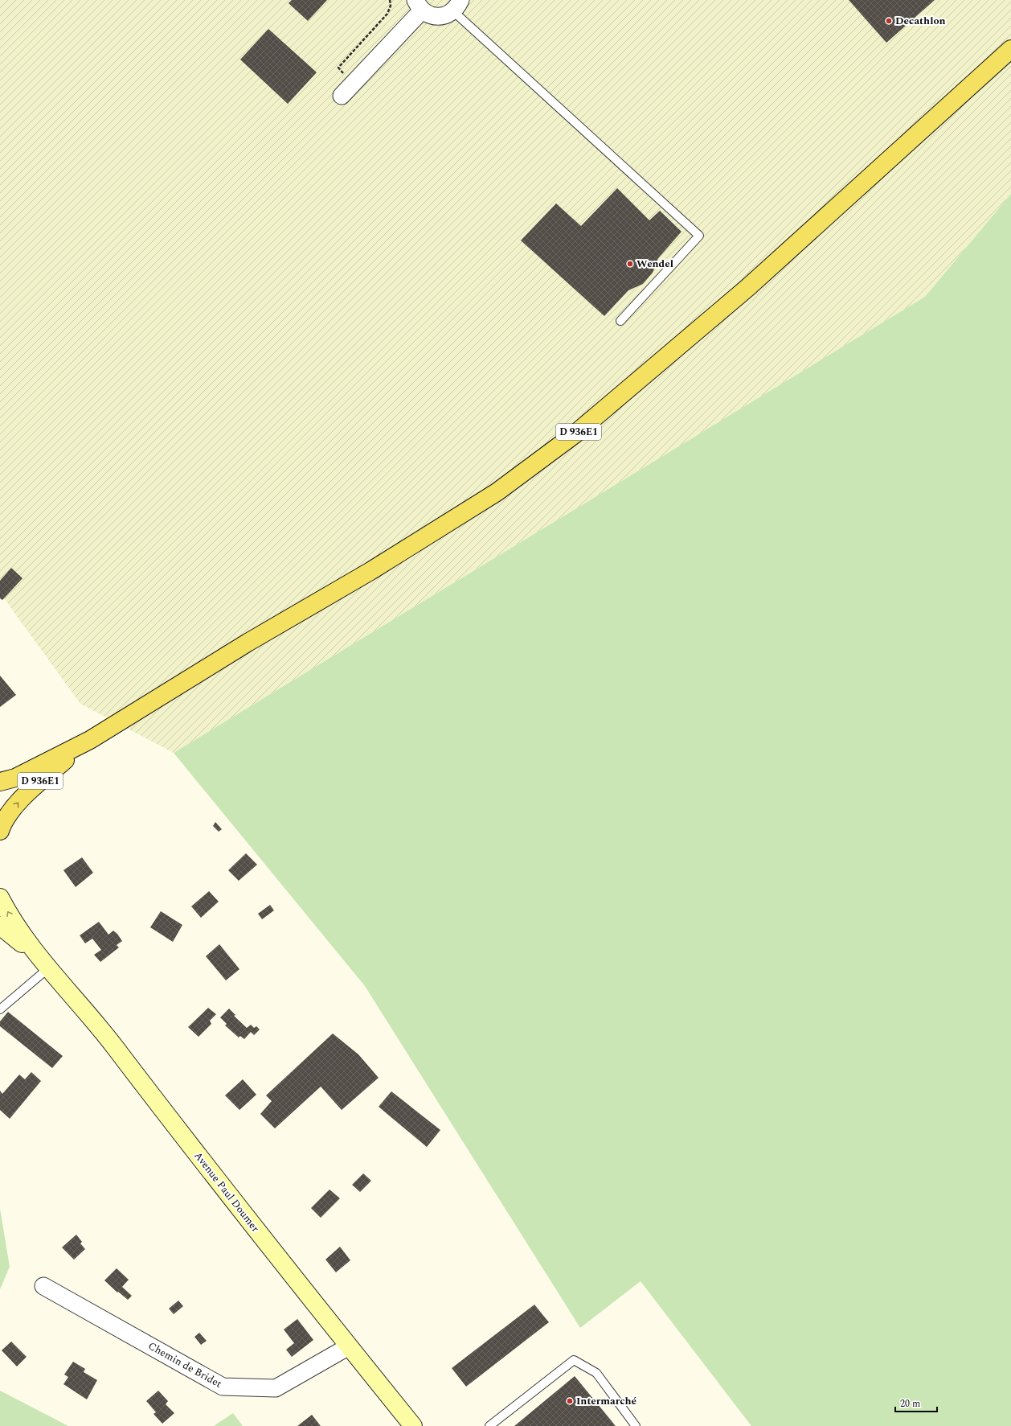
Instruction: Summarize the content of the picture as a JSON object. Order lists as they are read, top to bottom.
{
  "streets": {
    "main road": ["D 936E1", "Avenue Paul Doumer"],
    "street": ["Chemin de Bridet"]
  },
  "crossings": [
    ["Avenue Paul Doumer", "Chemin de Bridet"]
  ],
  "places": ["Decathlon", "Wendel", "Intermarché"],
  "scale_bar": "20 m"
}
